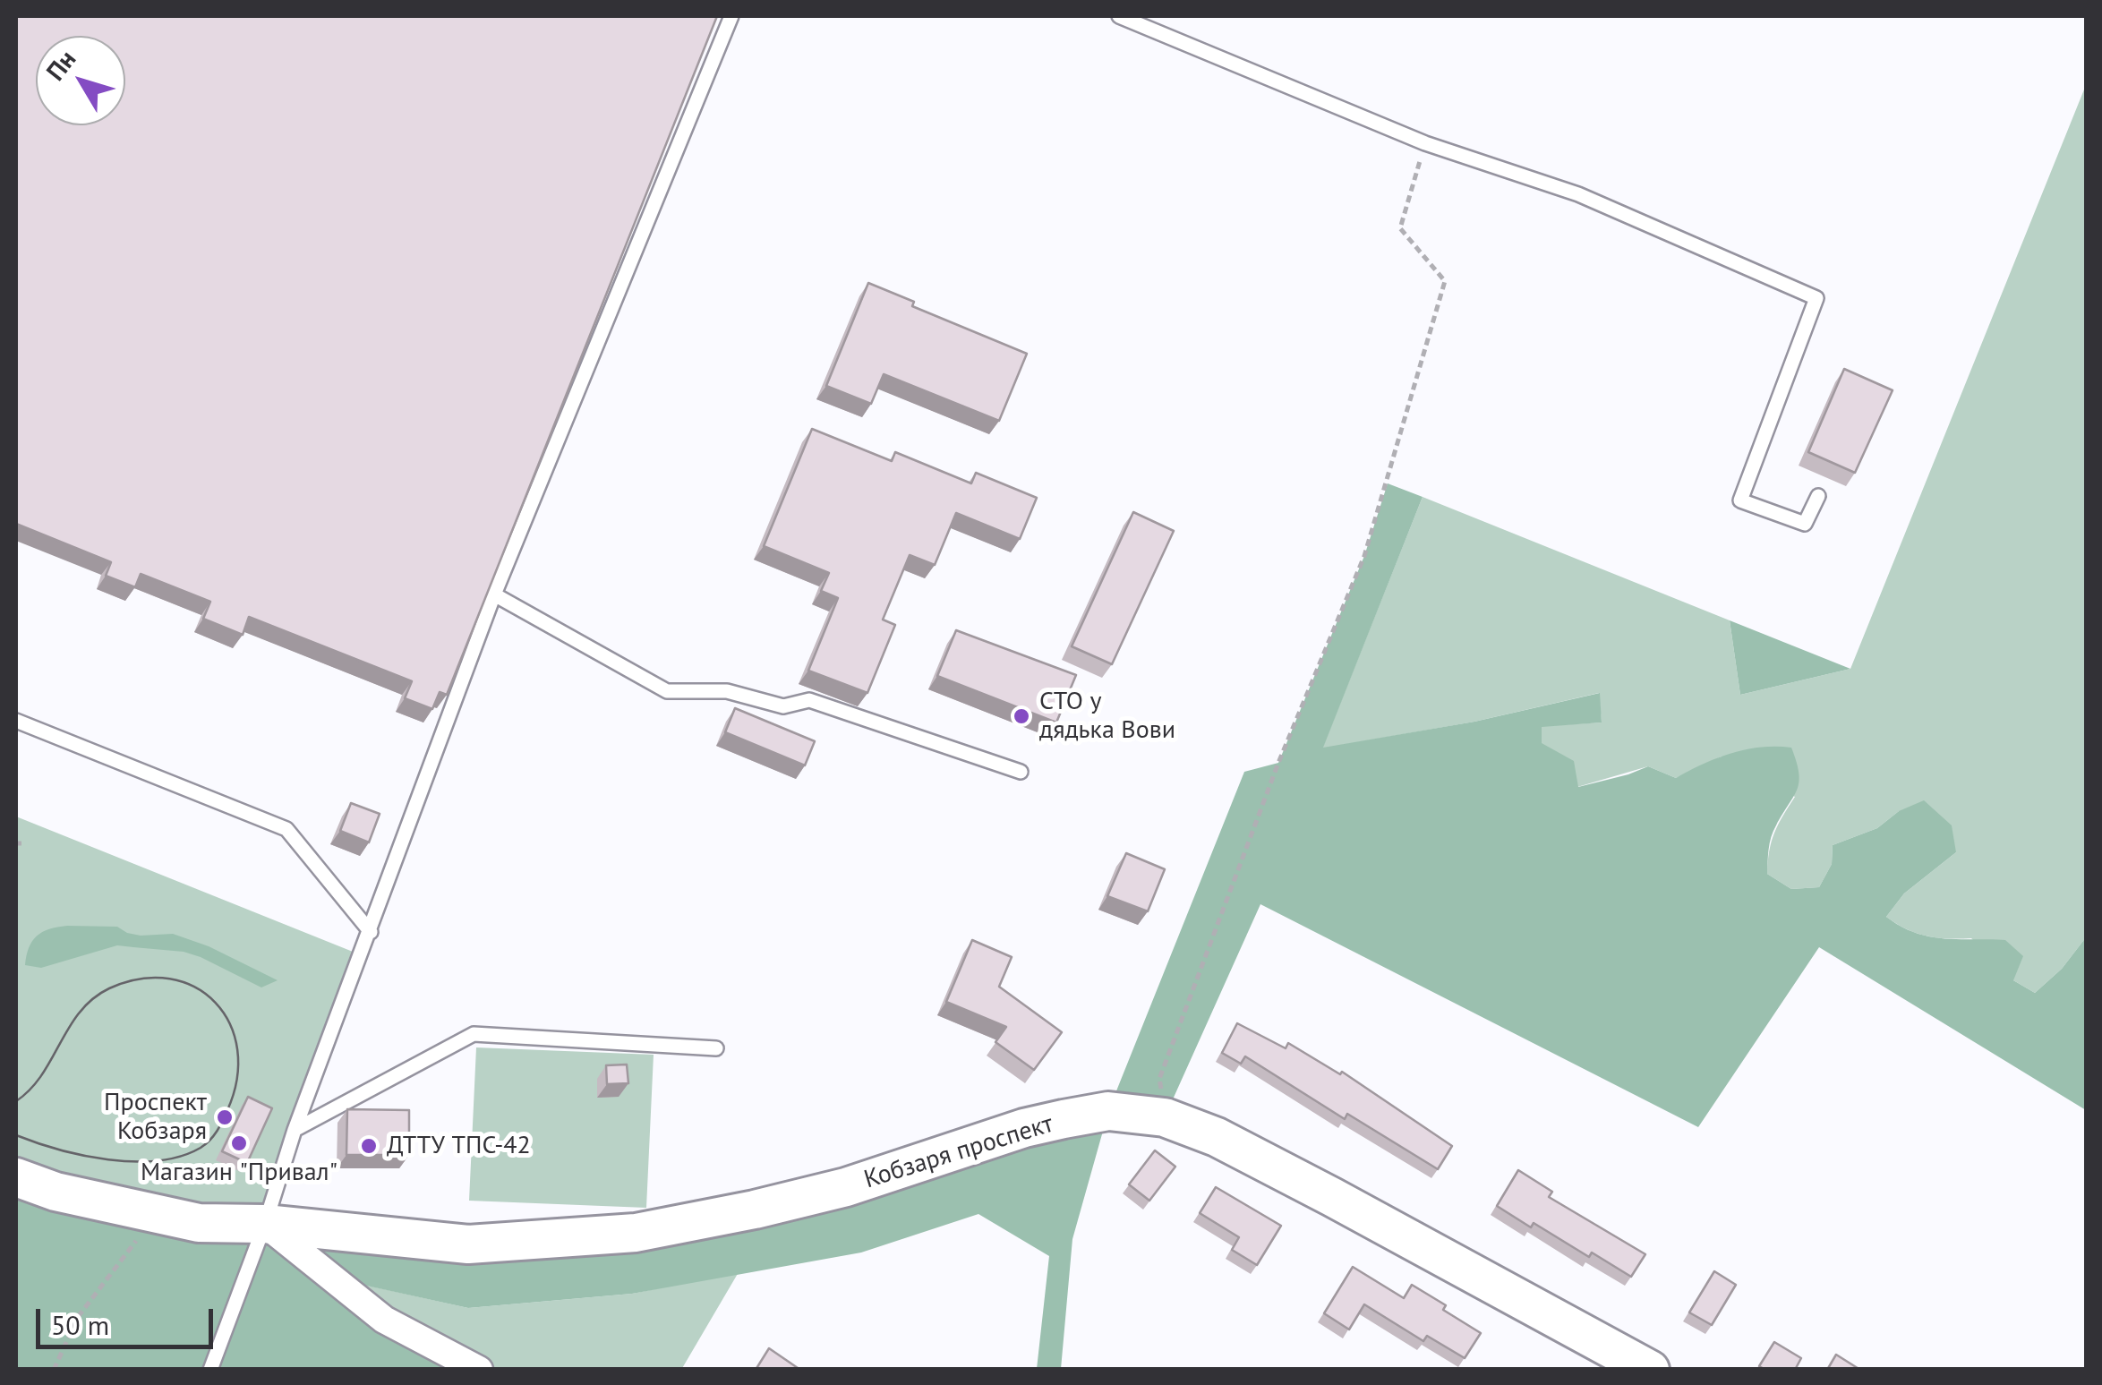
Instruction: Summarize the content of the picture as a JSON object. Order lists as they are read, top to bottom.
{
  "streets": {
    "main road": ["Кобзаря проспект"]
  },
  "places": [
    "СТО у дядька Вови",
    "Проспект Кобзаря",
    "Магазин \"Привал\"",
    "ДТТУ ТПС-42"
  ],
  "scale_bar": "50 m",
  "north": "top left"
}
